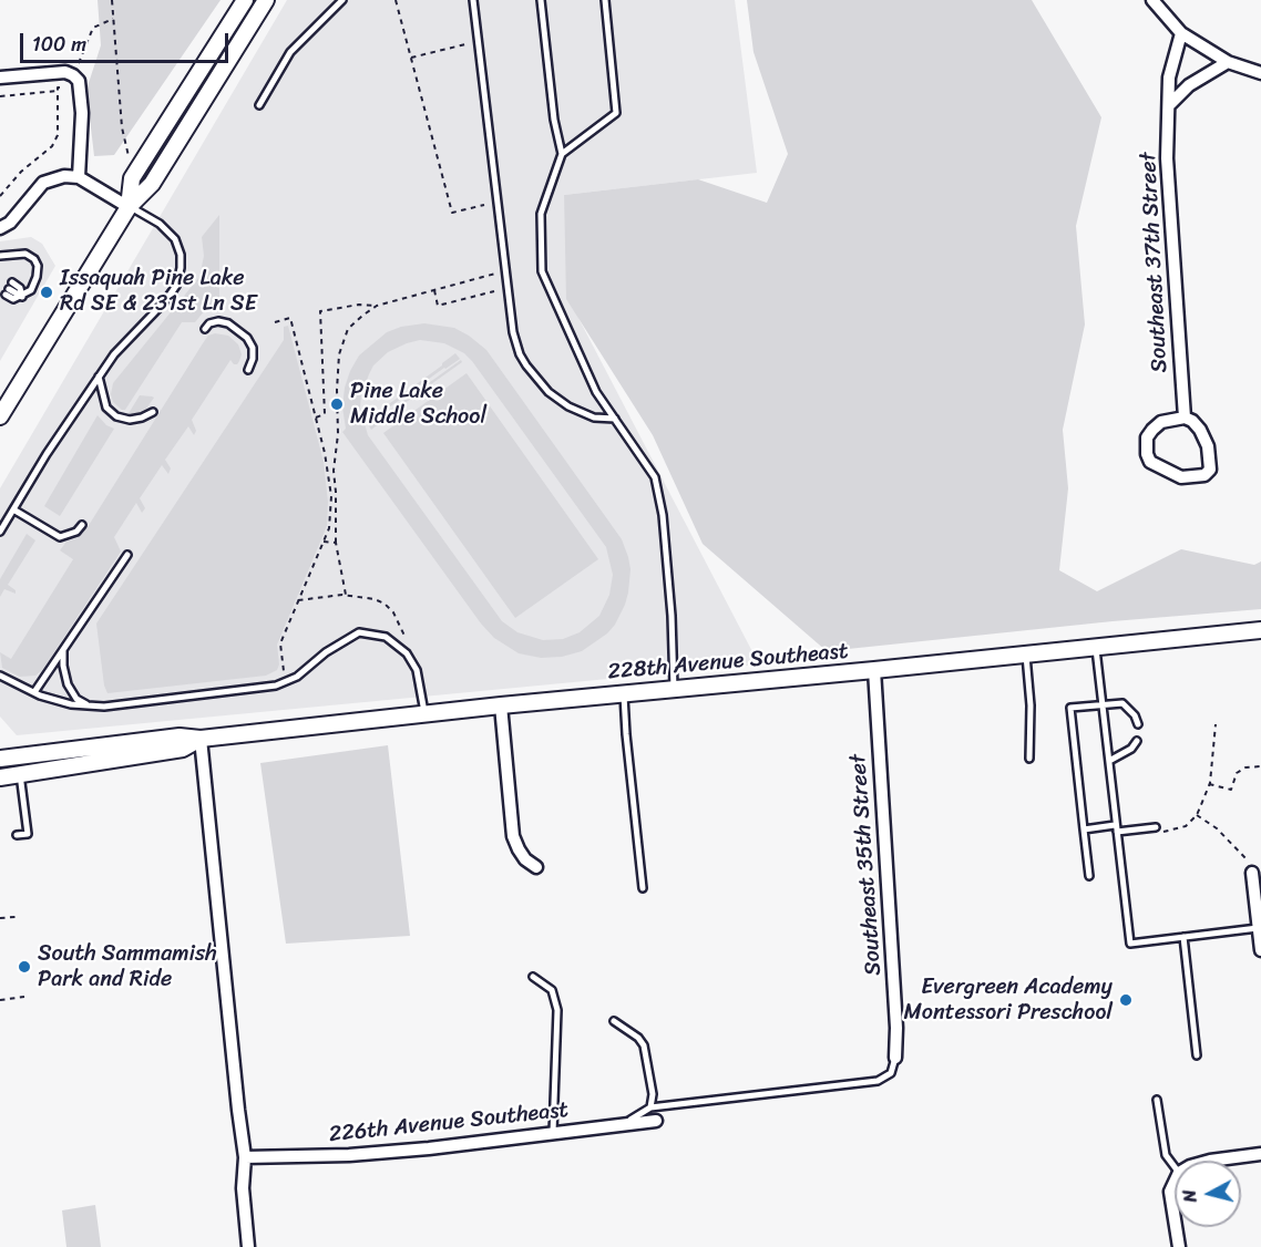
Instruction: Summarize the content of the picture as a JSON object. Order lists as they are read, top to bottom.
{
  "streets": {
    "main road": ["228th Avenue Southeast"],
    "street": ["Southeast 37th Street", "Southeast 35th Street", "226th Avenue Southeast"]
  },
  "crossings": [
    ["228th Avenue Southeast", "Southeast 35th Street"]
  ],
  "places": [
    "Issaquah Pine Lake Rd SE & 231st Ln SE",
    "Pine Lake Middle School",
    "South Sammamish Park and Ride",
    "Evergreen Academy Montessori Preschool"
  ],
  "scale_bar": "100 m",
  "north": "left"
}
